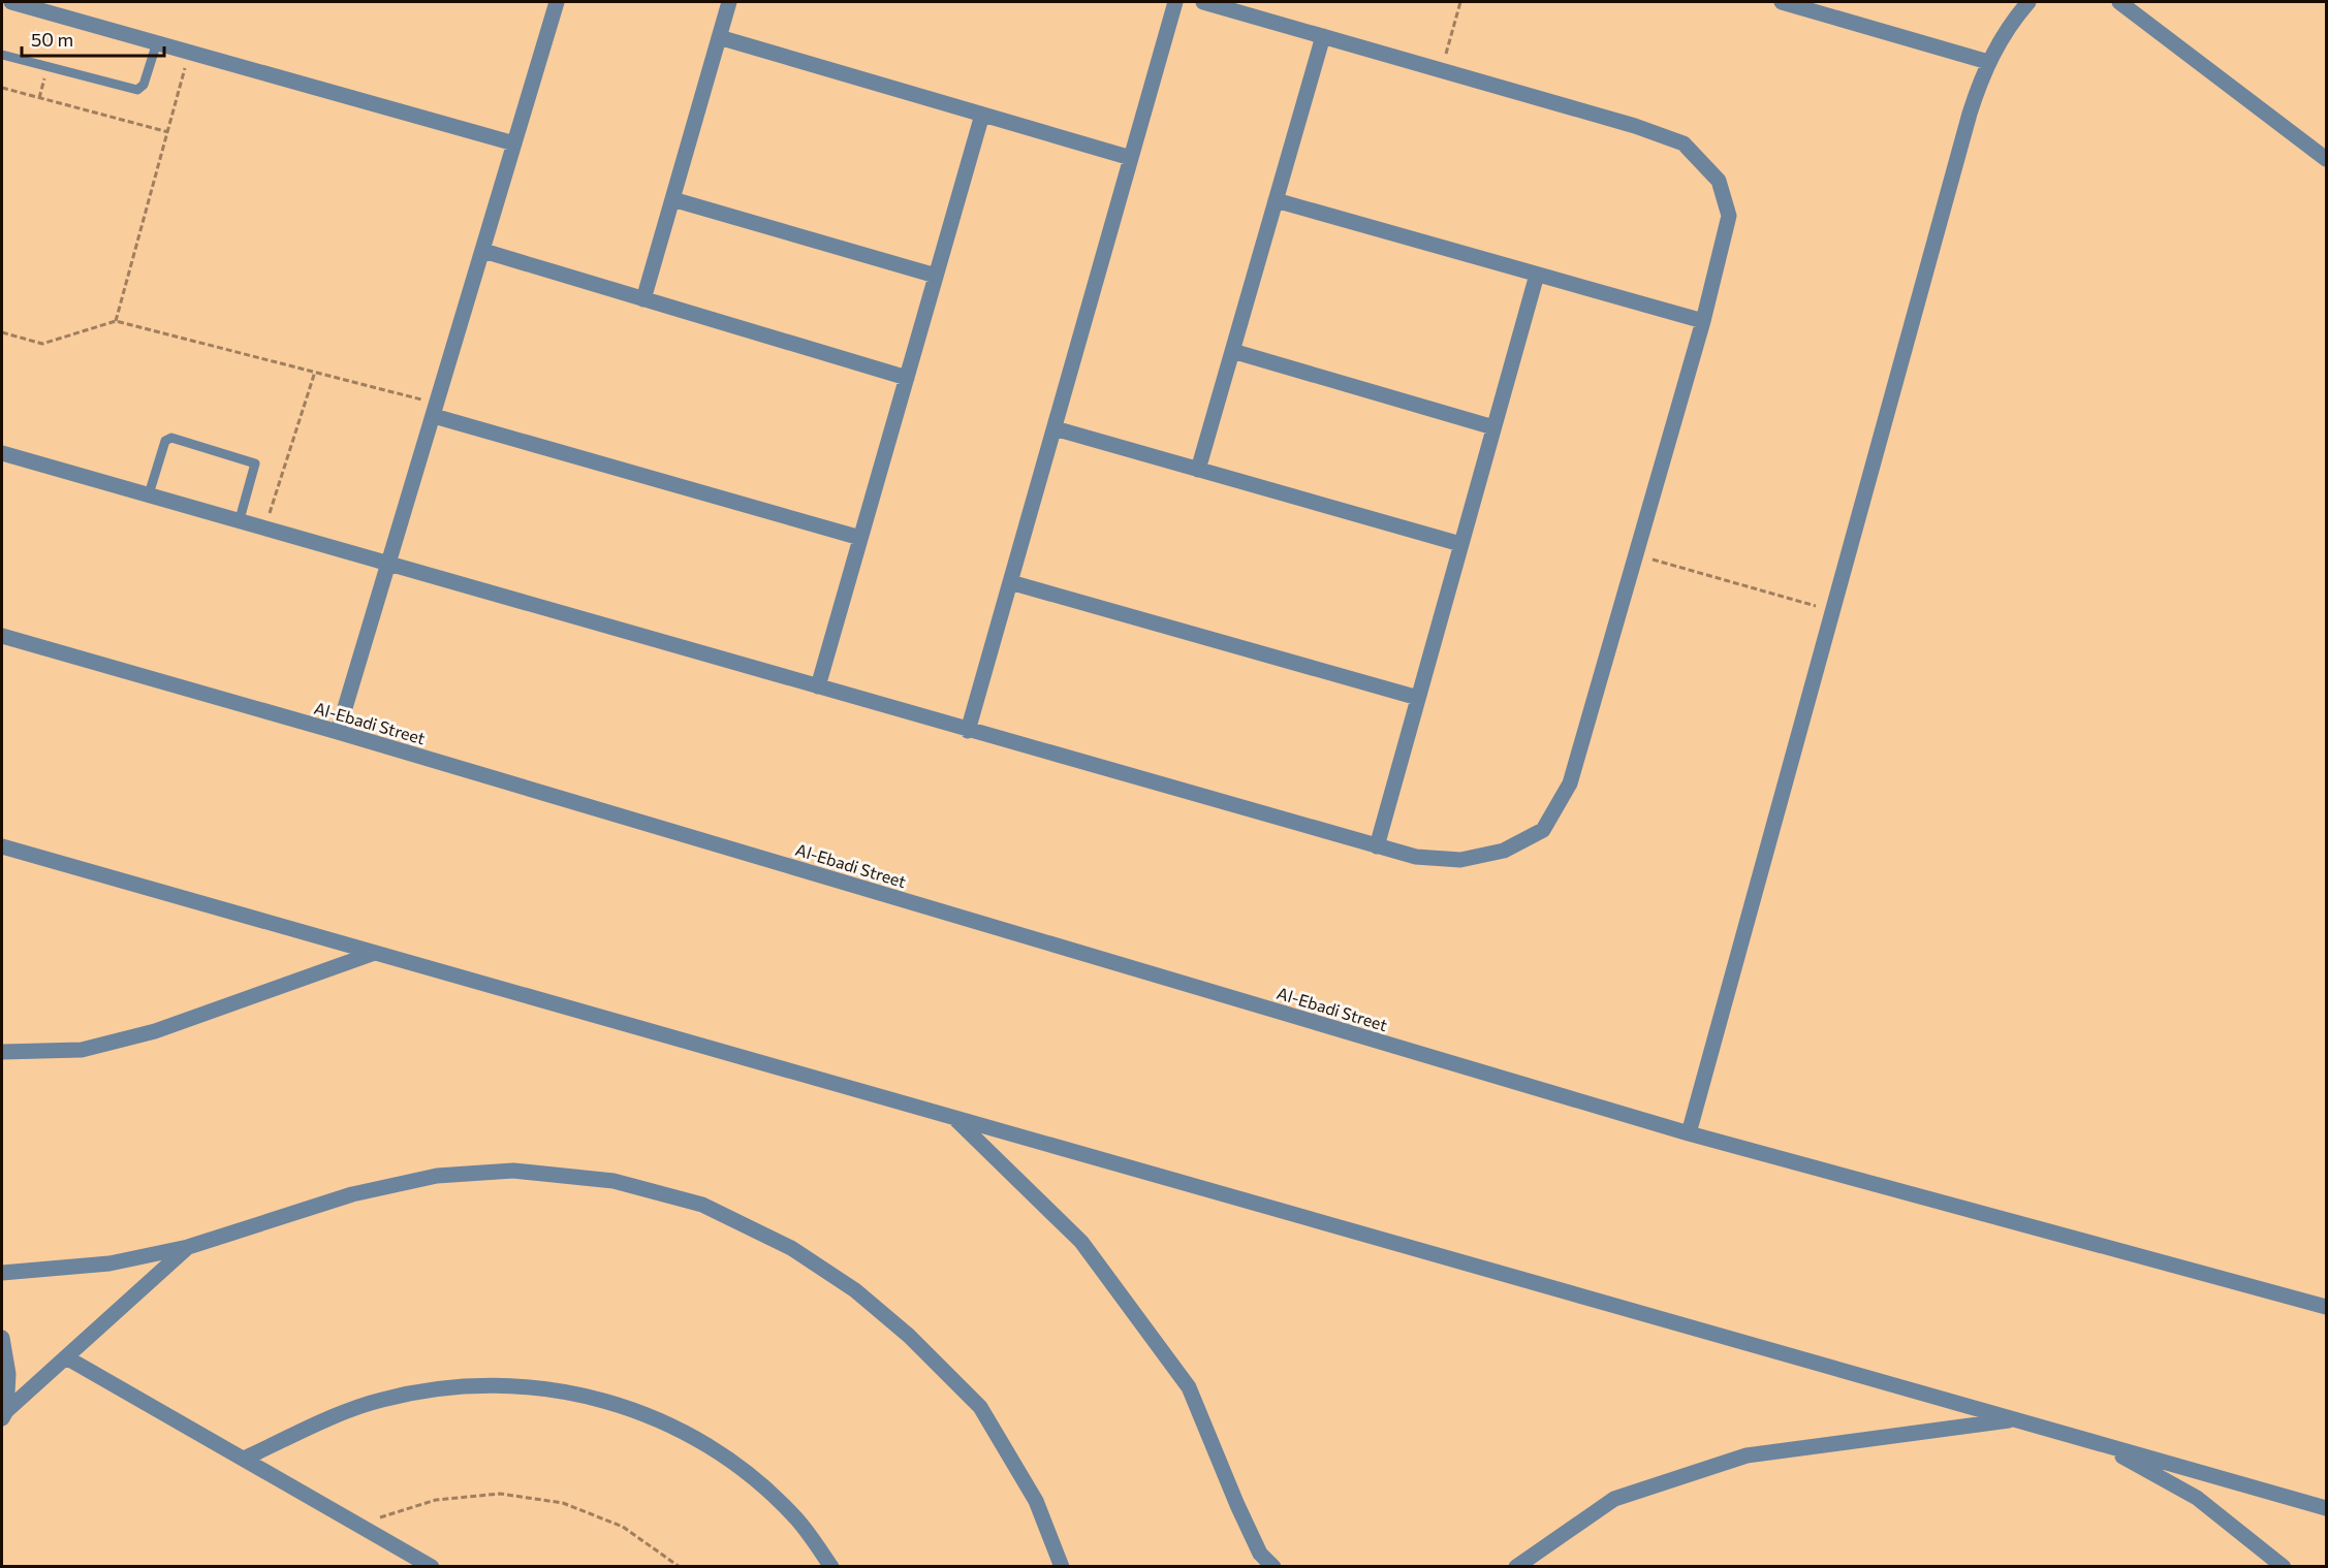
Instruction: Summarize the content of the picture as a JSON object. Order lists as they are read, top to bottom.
{
  "streets": {
    "street": ["Al-Ebadi Street"]
  },
  "scale_bar": "50 m"
}
